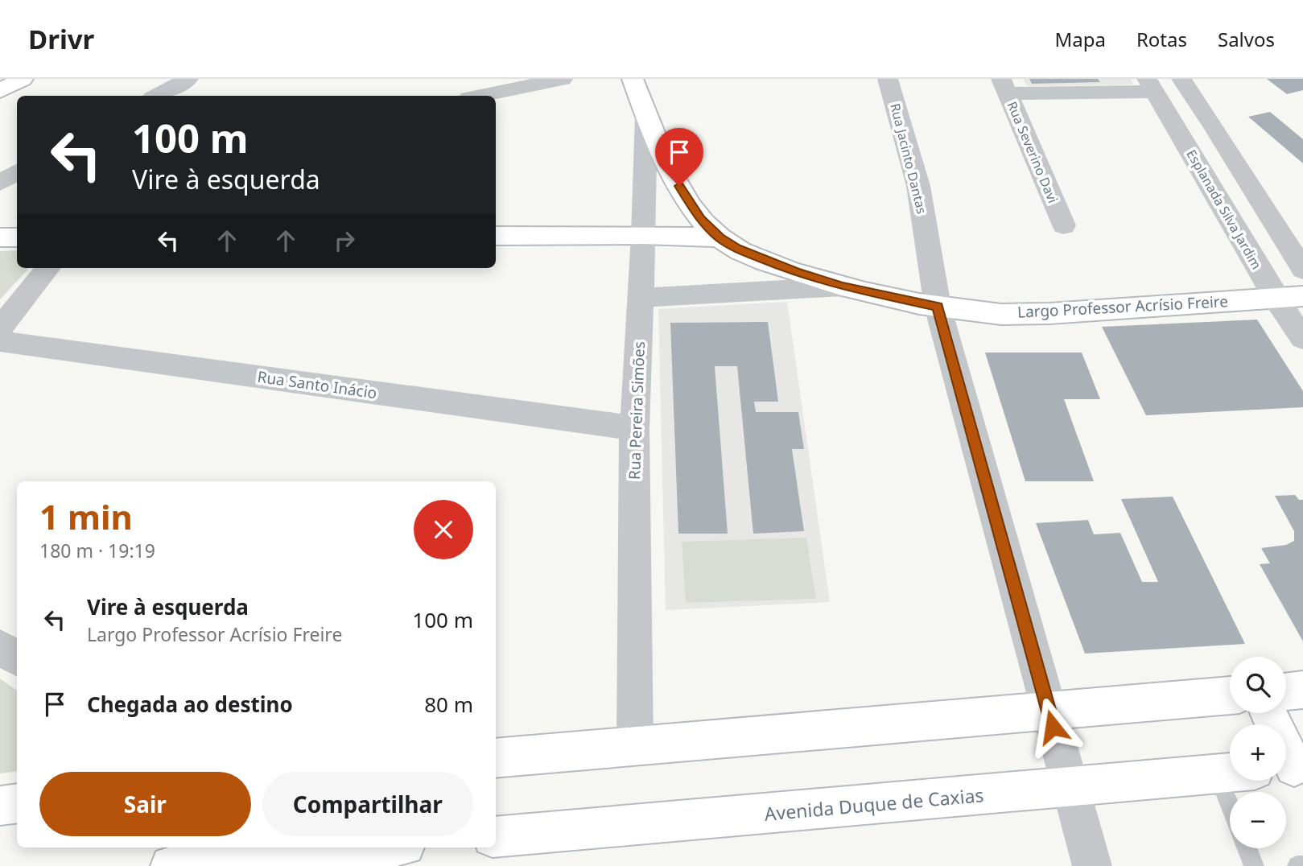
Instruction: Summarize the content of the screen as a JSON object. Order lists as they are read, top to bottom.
{
  "streets": {
    "main road": ["Largo Professor Acrísio Freire", "Rua Pereira Simões", "Avenida Duque de Caxias"],
    "street": [
      "Rua Severino Davi",
      "Rua Jacinto Dantas",
      "Esplanada Silva Jardim",
      "Rua Santo Inácio"
    ]
  },
  "crossings": [
    ["Rua Jacinto Dantas", "Largo Professor Acrísio Freire"],
    ["Rua Jacinto Dantas", "Avenida Duque de Caxias"],
    ["Esplanada Silva Jardim", "Largo Professor Acrísio Freire"],
    ["Largo Professor Acrísio Freire", "Rua Pereira Simões"],
    ["Rua Santo Inácio", "Rua Pereira Simões"]
  ],
  "page": {
    "header": "Drivr",
    "nav": ["Mapa", "Rotas", "Salvos"],
    "turn": ["100 m", "Vire à esquerda"],
    "heading": ["1 min", "180 m · 19:19"],
    "list": [
      {
        "name": "Vire à esquerda",
        "note": "Largo Professor Acrísio Freire",
        "value": "100 m"
      },
      {
        "name": "Chegada ao destino",
        "value": "80 m"
      }
    ],
    "map_buttons": ["+", "−"],
    "buttons": ["Sair", "Compartilhar"]
  }
}
